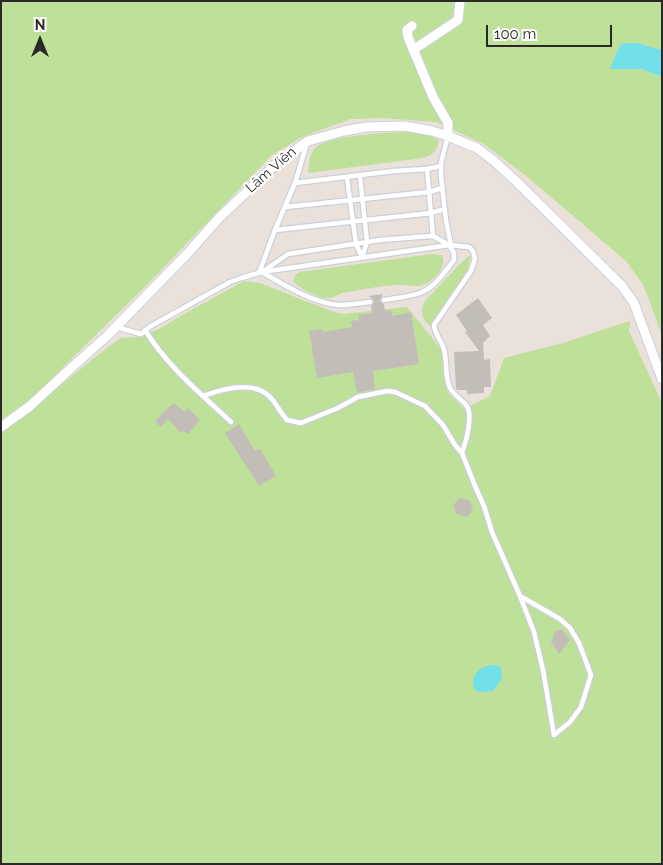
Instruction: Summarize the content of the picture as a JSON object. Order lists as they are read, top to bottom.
{
  "streets": {
    "street": ["Lâm Viên"]
  },
  "scale_bar": "100 m",
  "north": "top"
}
